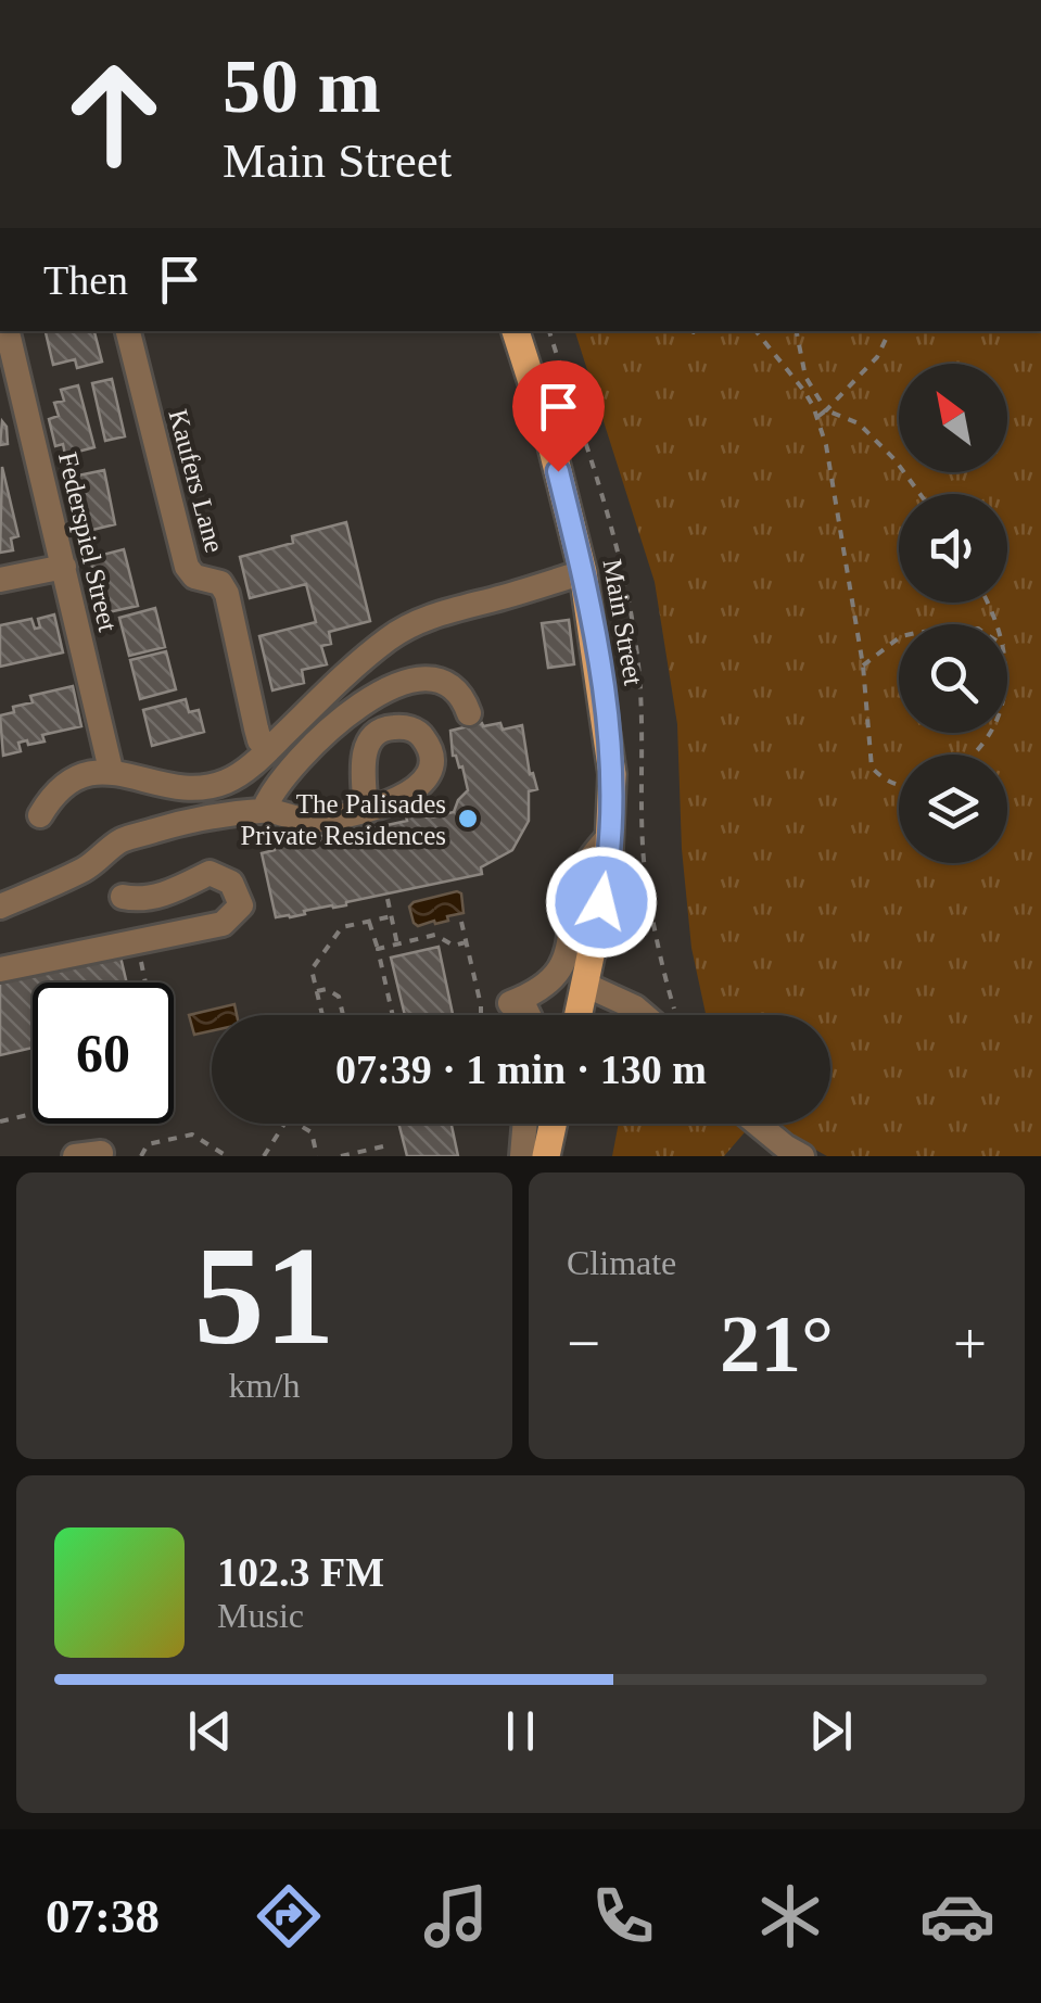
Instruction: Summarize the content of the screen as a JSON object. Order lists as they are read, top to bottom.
{
  "streets": {
    "main road": ["Main Street"],
    "street": ["Kaufers Lane", "Federspiel Street"]
  },
  "places": ["The Palisades Private Residences"],
  "north": "top left",
  "page": {
    "turn": ["50 m", "Main Street"],
    "then": "Then",
    "limit": "60",
    "trip": "07:39 · 1 min · 130 m",
    "tile": [
      ["51", "km/h"],
      "Climate"
    ],
    "heat": ["−", "21°", "+"],
    "song": ["102.3 FM", "Music"],
    "tabs": "07:38"
  }
}
